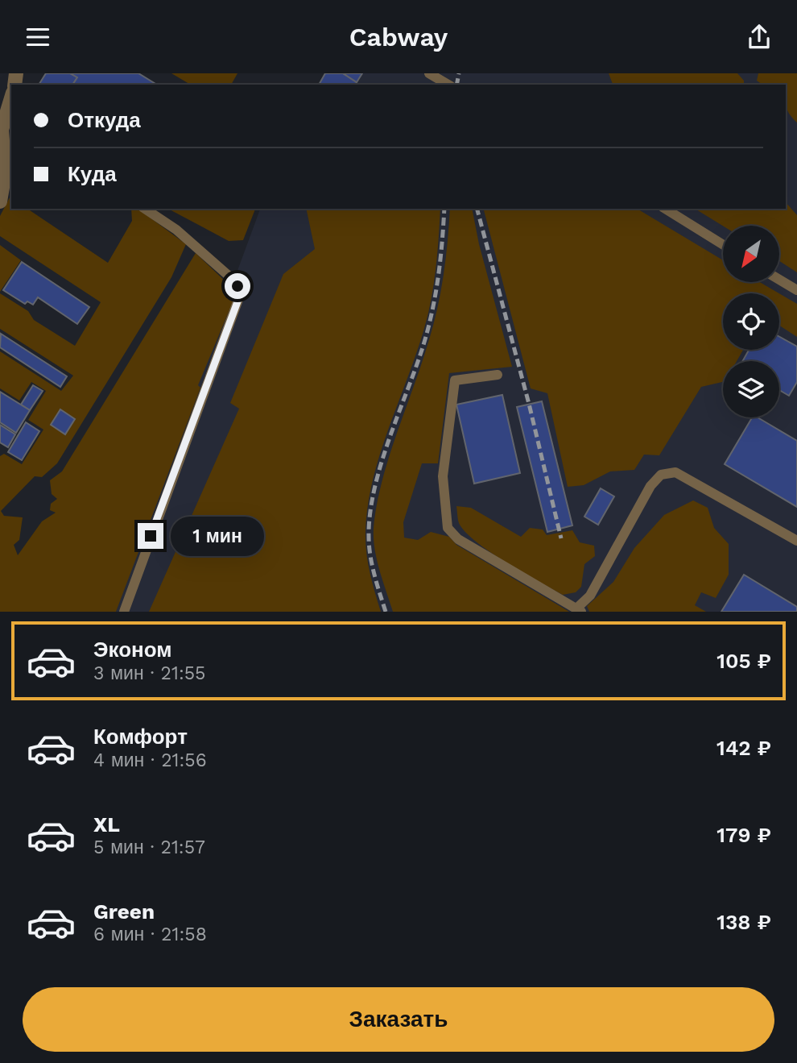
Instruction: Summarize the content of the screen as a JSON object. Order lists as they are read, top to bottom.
{
  "north": "bottom left",
  "page": {
    "header": "Cabway",
    "banner": ["Откуда", "Куда"],
    "bubble": "1 мин",
    "list": [
      {
        "name": "Эконом",
        "note": "3 мин · 21:55",
        "value": "105 ₽"
      },
      {
        "name": "Комфорт",
        "note": "4 мин · 21:56",
        "value": "142 ₽"
      },
      {
        "name": "XL",
        "note": "5 мин · 21:57",
        "value": "179 ₽"
      },
      {
        "name": "Green",
        "note": "6 мин · 21:58",
        "value": "138 ₽"
      }
    ],
    "buttons": "Заказать"
  }
}
